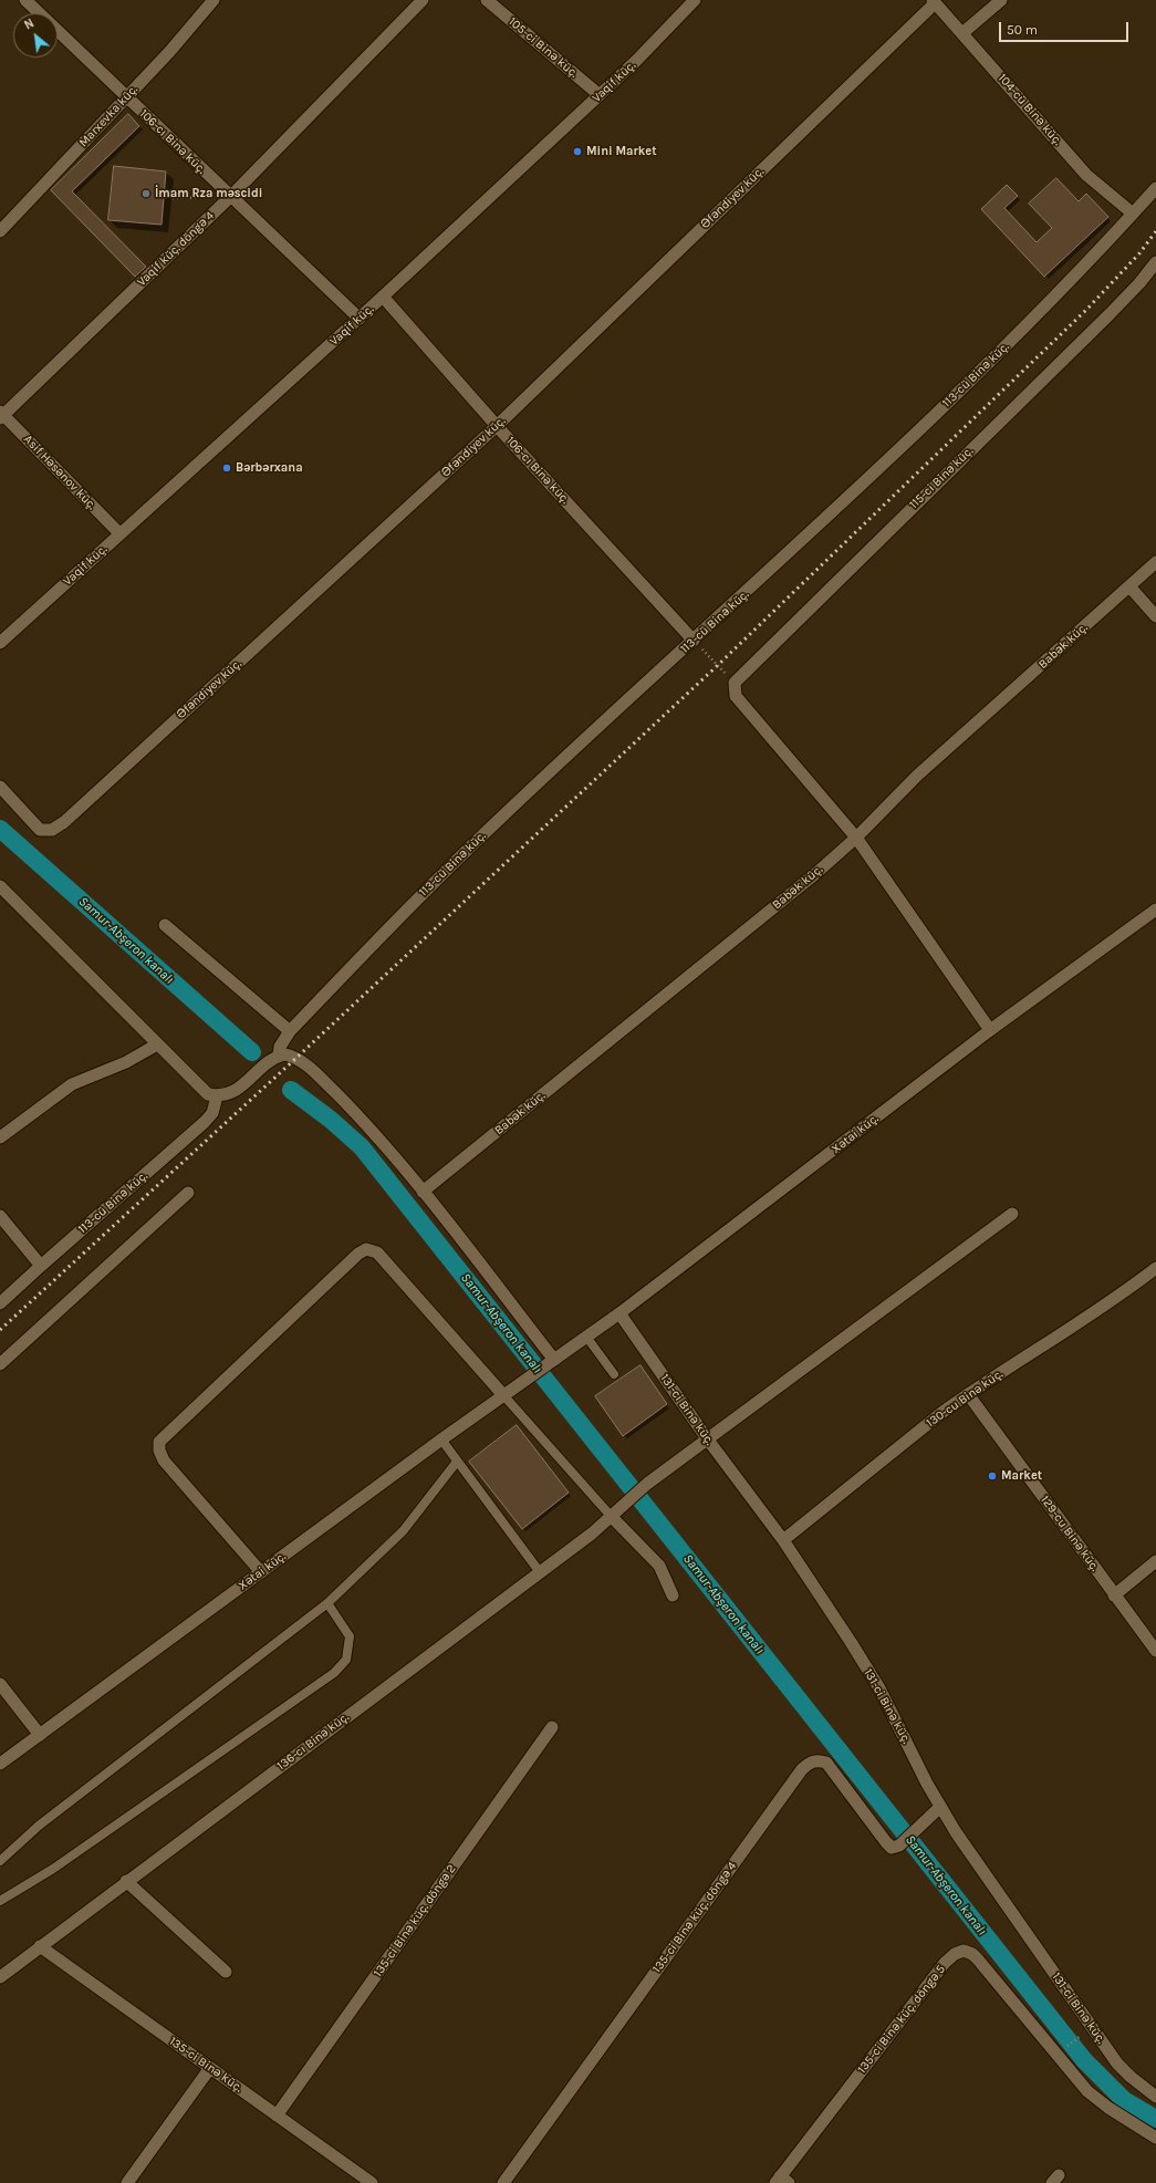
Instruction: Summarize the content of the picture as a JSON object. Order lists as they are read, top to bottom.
{
  "streets": {
    "street": [
      "105-ci Binə küç.",
      "Vaqif küç.",
      "104-cü Binə küç.",
      "Marxevka küç.",
      "106-cı Binə küç.",
      "Əfəndiyev küç.",
      "Vaqif küç. döngə 4",
      "113-cü Binə küç.",
      "Asif Həsənov küç.",
      "115-ci Binə küç.",
      "Babək küç.",
      "Xətai küç.",
      "130-cu Binə küç.",
      "131-ci Binə küç.",
      "129-cu Binə küç.",
      "136-cı Binə küç.",
      "135-ci Binə küç. döngə 4",
      "135-ci Binə küç. döngə 2",
      "135-ci Binə küç. döngə 5",
      "135-ci Binə küç."
    ]
  },
  "crossings": [
    ["105-ci Binə küç.", "Vaqif küç."],
    ["Vaqif küç.", "106-cı Binə küç."],
    ["Vaqif küç.", "Asif Həsənov küç."],
    ["104-cü Binə küç.", "Əfəndiyev küç."],
    ["104-cü Binə küç.", "113-cü Binə küç."],
    ["Marxevka küç.", "106-cı Binə küç."],
    ["106-cı Binə küç.", "Əfəndiyev küç."],
    ["106-cı Binə küç.", "Vaqif küç. döngə 4"],
    ["106-cı Binə küç.", "113-cü Binə küç."],
    ["Vaqif küç. döngə 4", "Asif Həsənov küç."],
    ["Xətai küç.", "131-ci Binə küç."],
    ["130-cu Binə küç.", "131-ci Binə küç."],
    ["130-cu Binə küç.", "129-cu Binə küç."],
    ["131-ci Binə küç.", "136-cı Binə küç."],
    ["131-ci Binə küç.", "135-ci Binə küç. döngə 4"],
    ["136-cı Binə küç.", "135-ci Binə küç."],
    ["135-ci Binə küç. döngə 2", "135-ci Binə küç."]
  ],
  "water": ["Samur-Abşeron kanalı"],
  "places": [
    "Mini Market",
    "İmam Rza məscidi",
    "Bərbərxana",
    "Market"
  ],
  "scale_bar": "50 m",
  "north": "top left"
}
